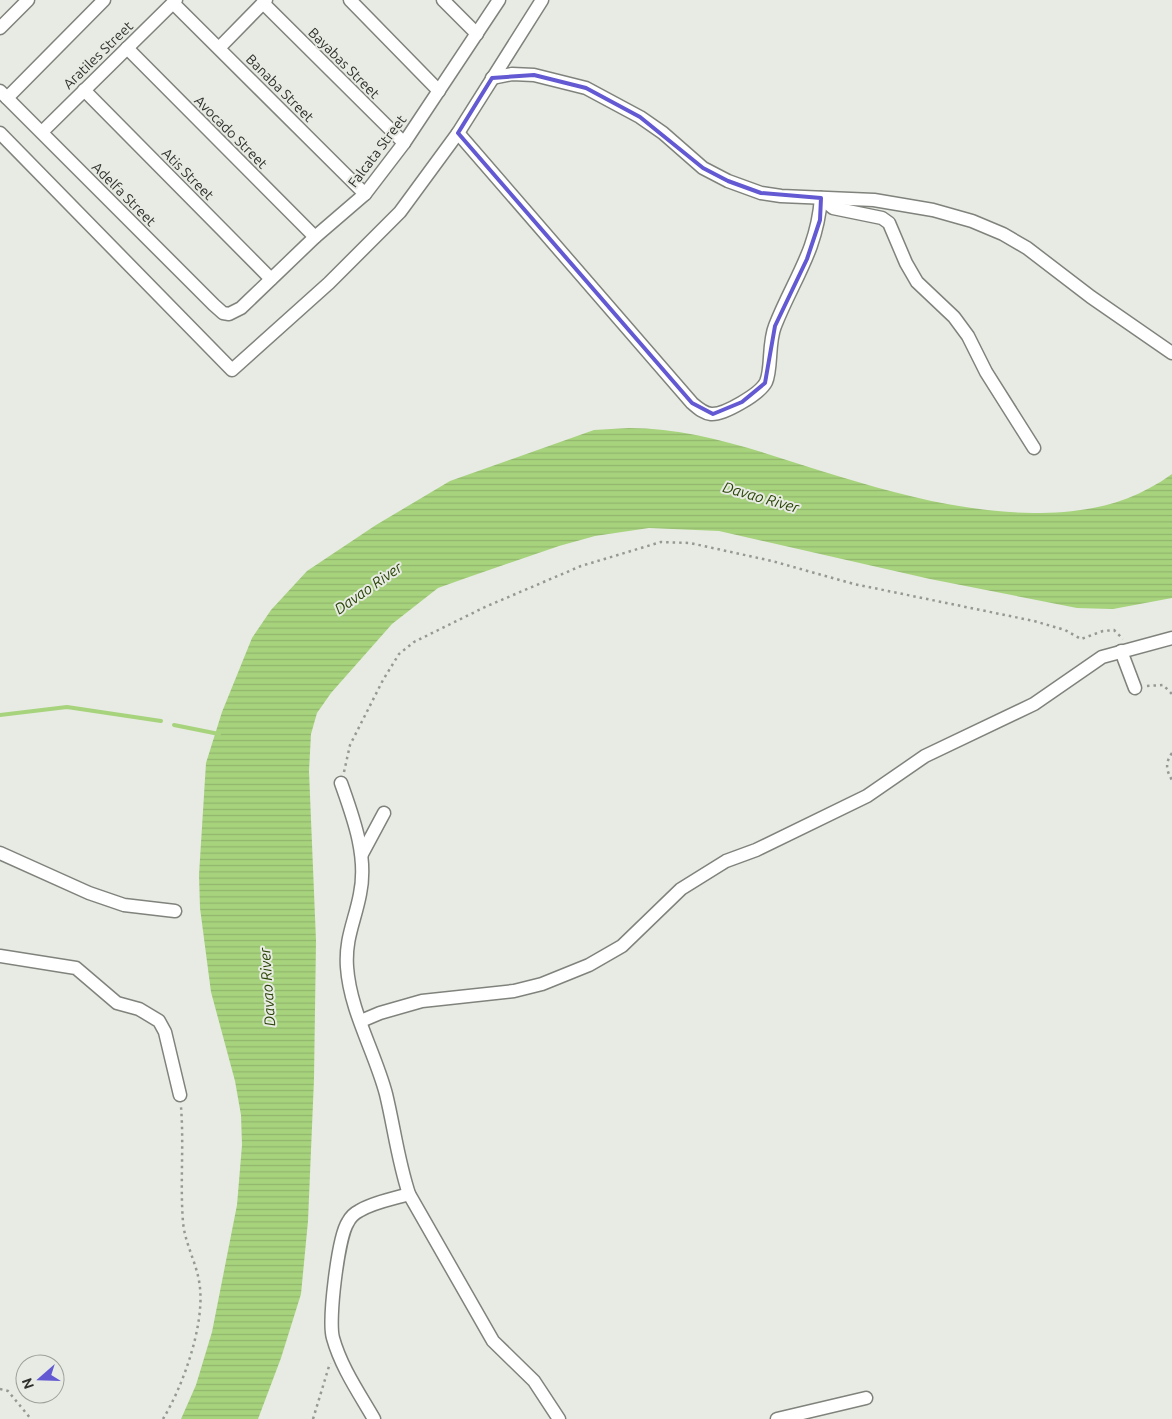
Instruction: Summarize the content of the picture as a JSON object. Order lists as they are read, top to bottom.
{
  "streets": {
    "street": [
      "Aratiles Street",
      "Bayabas Street",
      "Banaba Street",
      "Avocado Street",
      "Falcata Street",
      "Atis Street",
      "Adelfa Street"
    ]
  },
  "crossings": [
    ["Aratiles Street", "Banaba Street"],
    ["Aratiles Street", "Avocado Street"],
    ["Aratiles Street", "Atis Street"],
    ["Aratiles Street", "Adelfa Street"],
    ["Bayabas Street", "Falcata Street"],
    ["Banaba Street", "Falcata Street"],
    ["Avocado Street", "Falcata Street"],
    ["Falcata Street", "Atis Street"],
    ["Falcata Street", "Adelfa Street"]
  ],
  "water": ["Davao River"],
  "north": "left"
}
